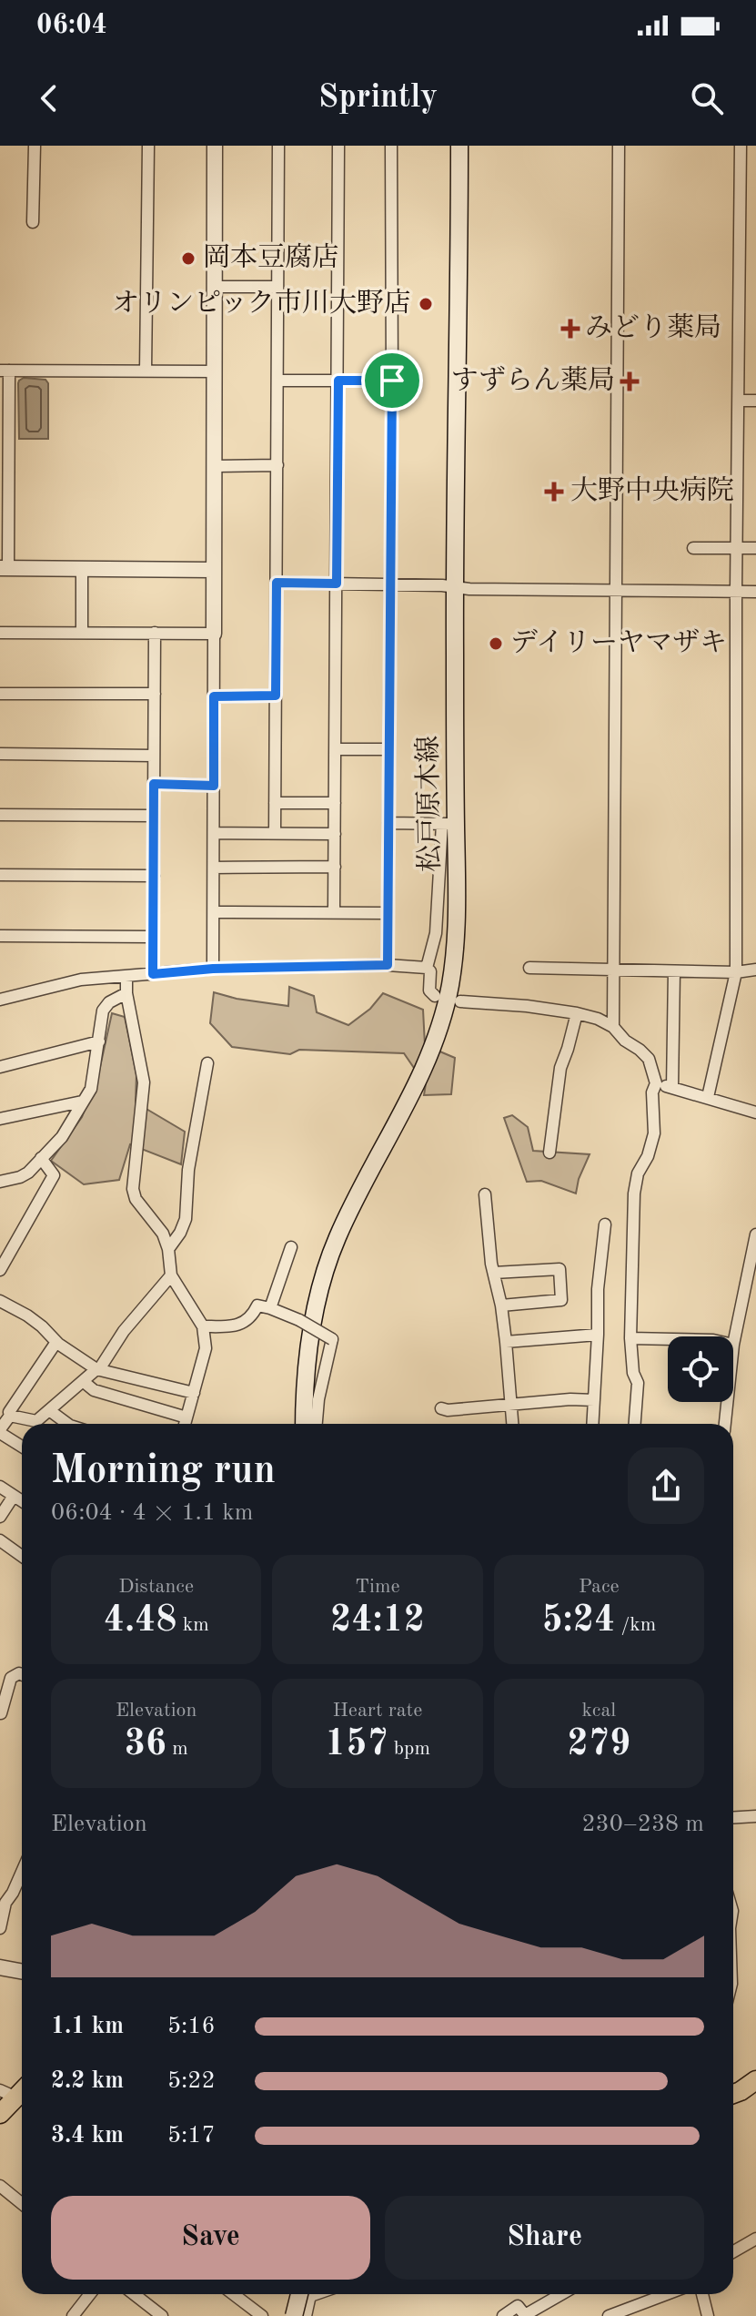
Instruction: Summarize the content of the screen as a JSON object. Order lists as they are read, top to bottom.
{
  "streets": {
    "main road": ["松戸原木線"]
  },
  "places": {
    "other": ["岡本豆腐店", "オリンピック市川大野店", "デイリーヤマザキ"],
    "health": ["みどり薬局", "すずらん薬局", "大野中央病院"]
  },
  "page": {
    "status": "06:04",
    "header": "Sprintly",
    "heading": ["Morning run", "06:04 · 4 × 1.1 km"],
    "stats": [
      ["Distance", "4.48 km"],
      ["Time", "24:12"],
      ["Pace", "5:24 /km"],
      ["Elevation", "36 m"],
      ["Heart rate", "157 bpm"],
      ["kcal", "279"]
    ],
    "chart": ["Elevation", "230–238 m"],
    "list": [
      {
        "name": "1.1 km",
        "note": "5:16"
      },
      {
        "name": "2.2 km",
        "note": "5:22"
      },
      {
        "name": "3.4 km",
        "note": "5:17"
      }
    ],
    "buttons": ["Save", "Share"]
  }
}
